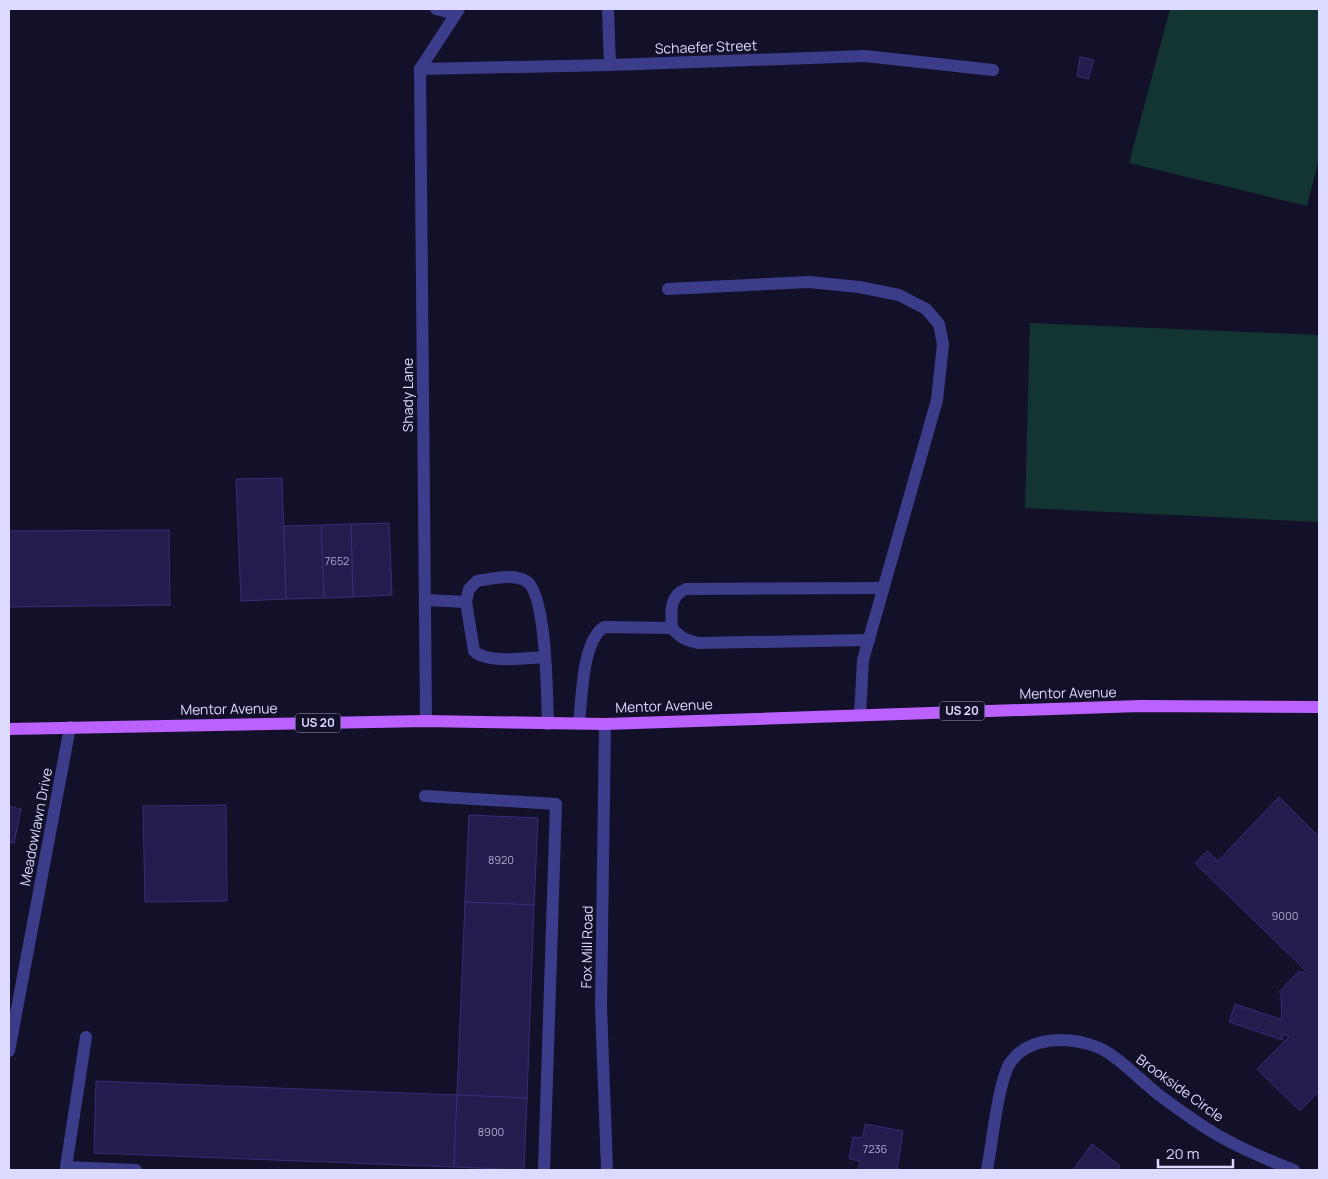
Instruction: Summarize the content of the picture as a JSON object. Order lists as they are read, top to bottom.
{
  "streets": {
    "main road": ["Mentor Avenue", "US 20"],
    "street": [
      "Schaefer Street",
      "Shady Lane",
      "Meadowlawn Drive",
      "Fox Mill Road",
      "Brookside Circle"
    ]
  },
  "crossings": [
    ["Schaefer Street", "Shady Lane"],
    ["Shady Lane", "Mentor Avenue"],
    ["Mentor Avenue", "Meadowlawn Drive"],
    ["Mentor Avenue", "Fox Mill Road"]
  ],
  "house_numbers": [
    "7652",
    "8920",
    "9000",
    "8900",
    "7236"
  ],
  "scale_bar": "20 m"
}
